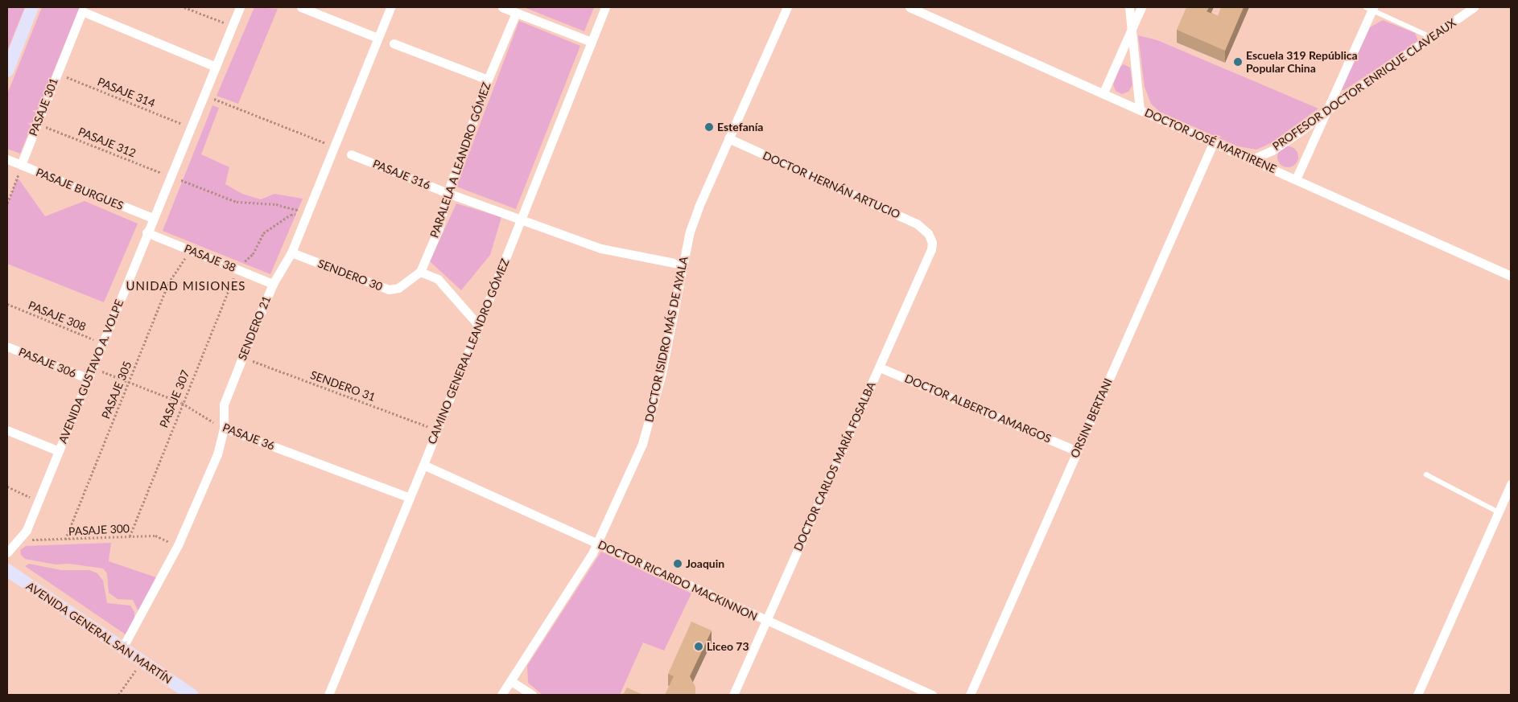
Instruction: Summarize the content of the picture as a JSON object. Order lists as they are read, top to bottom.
{
  "streets": {
    "main road": ["AVENIDA GENERAL SAN MARTÍN"],
    "street": [
      "PROFESOR DOCTOR ENRIQUE CLAVEAUX",
      "PASAJE 301",
      "DOCTOR JOSÉ MARTIRENE",
      "PARALELA A LEANDRO GÓMEZ",
      "PASAJE 316",
      "DOCTOR HERNÁN ARTUCIO",
      "PASAJE BURGUES",
      "PASAJE 38",
      "SENDERO 30",
      "SENDERO 21",
      "DOCTOR ISIDRO MÁS DE AYALA",
      "CAMINO GENERAL LEANDRO GÓMEZ",
      "PASAJE 306",
      "AVENIDA GUSTAVO A. VOLPE",
      "DOCTOR ALBERTO AMARGOS",
      "ORSINI BERTANI",
      "PASAJE 36",
      "DOCTOR CARLOS MARÍA FOSALBA",
      "DOCTOR RICARDO MACKINNON"
    ],
    "path": [
      "PASAJE 314",
      "PASAJE 312",
      "PASAJE 308",
      "SENDERO 31",
      "PASAJE 305",
      "PASAJE 307",
      "PASAJE 300"
    ]
  },
  "crossings": [
    ["PROFESOR DOCTOR ENRIQUE CLAVEAUX", "DOCTOR JOSÉ MARTIRENE"],
    ["PASAJE 314", "PASAJE 301"],
    ["PASAJE 314", "AVENIDA GUSTAVO A. VOLPE"],
    ["PASAJE 301", "PASAJE 312"],
    ["PASAJE 301", "PASAJE BURGUES"],
    ["PASAJE 301", "AVENIDA GUSTAVO A. VOLPE"],
    ["DOCTOR JOSÉ MARTIRENE", "ORSINI BERTANI"],
    ["PASAJE 312", "SENDERO 21"],
    ["PASAJE 312", "AVENIDA GUSTAVO A. VOLPE"],
    ["PARALELA A LEANDRO GÓMEZ", "PASAJE 316"],
    ["PARALELA A LEANDRO GÓMEZ", "SENDERO 30"],
    ["PASAJE 316", "DOCTOR ISIDRO MÁS DE AYALA"],
    ["PASAJE 316", "CAMINO GENERAL LEANDRO GÓMEZ"],
    ["DOCTOR HERNÁN ARTUCIO", "DOCTOR ISIDRO MÁS DE AYALA"],
    ["DOCTOR HERNÁN ARTUCIO", "DOCTOR CARLOS MARÍA FOSALBA"],
    ["PASAJE BURGUES", "AVENIDA GUSTAVO A. VOLPE"],
    ["PASAJE 38", "SENDERO 21"],
    ["PASAJE 38", "AVENIDA GUSTAVO A. VOLPE"],
    ["PASAJE 38", "PASAJE 305"],
    ["PASAJE 38", "PASAJE 307"],
    ["SENDERO 30", "SENDERO 21"],
    ["PASAJE 308", "AVENIDA GUSTAVO A. VOLPE"],
    ["SENDERO 21", "SENDERO 31"],
    ["SENDERO 21", "PASAJE 36"],
    ["SENDERO 21", "PASAJE 300"],
    ["SENDERO 21", "AVENIDA GENERAL SAN MARTÍN"],
    ["DOCTOR ISIDRO MÁS DE AYALA", "DOCTOR RICARDO MACKINNON"],
    ["CAMINO GENERAL LEANDRO GÓMEZ", "SENDERO 31"],
    ["CAMINO GENERAL LEANDRO GÓMEZ", "PASAJE 36"],
    ["CAMINO GENERAL LEANDRO GÓMEZ", "DOCTOR RICARDO MACKINNON"],
    ["PASAJE 306", "AVENIDA GUSTAVO A. VOLPE"],
    ["AVENIDA GUSTAVO A. VOLPE", "PASAJE 36"],
    ["AVENIDA GUSTAVO A. VOLPE", "PASAJE 300"],
    ["PASAJE 305", "PASAJE 36"],
    ["PASAJE 305", "PASAJE 300"],
    ["PASAJE 307", "PASAJE 36"],
    ["PASAJE 307", "PASAJE 300"],
    ["DOCTOR ALBERTO AMARGOS", "ORSINI BERTANI"],
    ["DOCTOR ALBERTO AMARGOS", "DOCTOR CARLOS MARÍA FOSALBA"],
    ["DOCTOR CARLOS MARÍA FOSALBA", "DOCTOR RICARDO MACKINNON"]
  ],
  "districts": ["UNIDAD MISIONES"],
  "places": [
    "Escuela 319 República Popular China",
    "Estefanía",
    "Joaquin",
    "Liceo 73"
  ]
}
